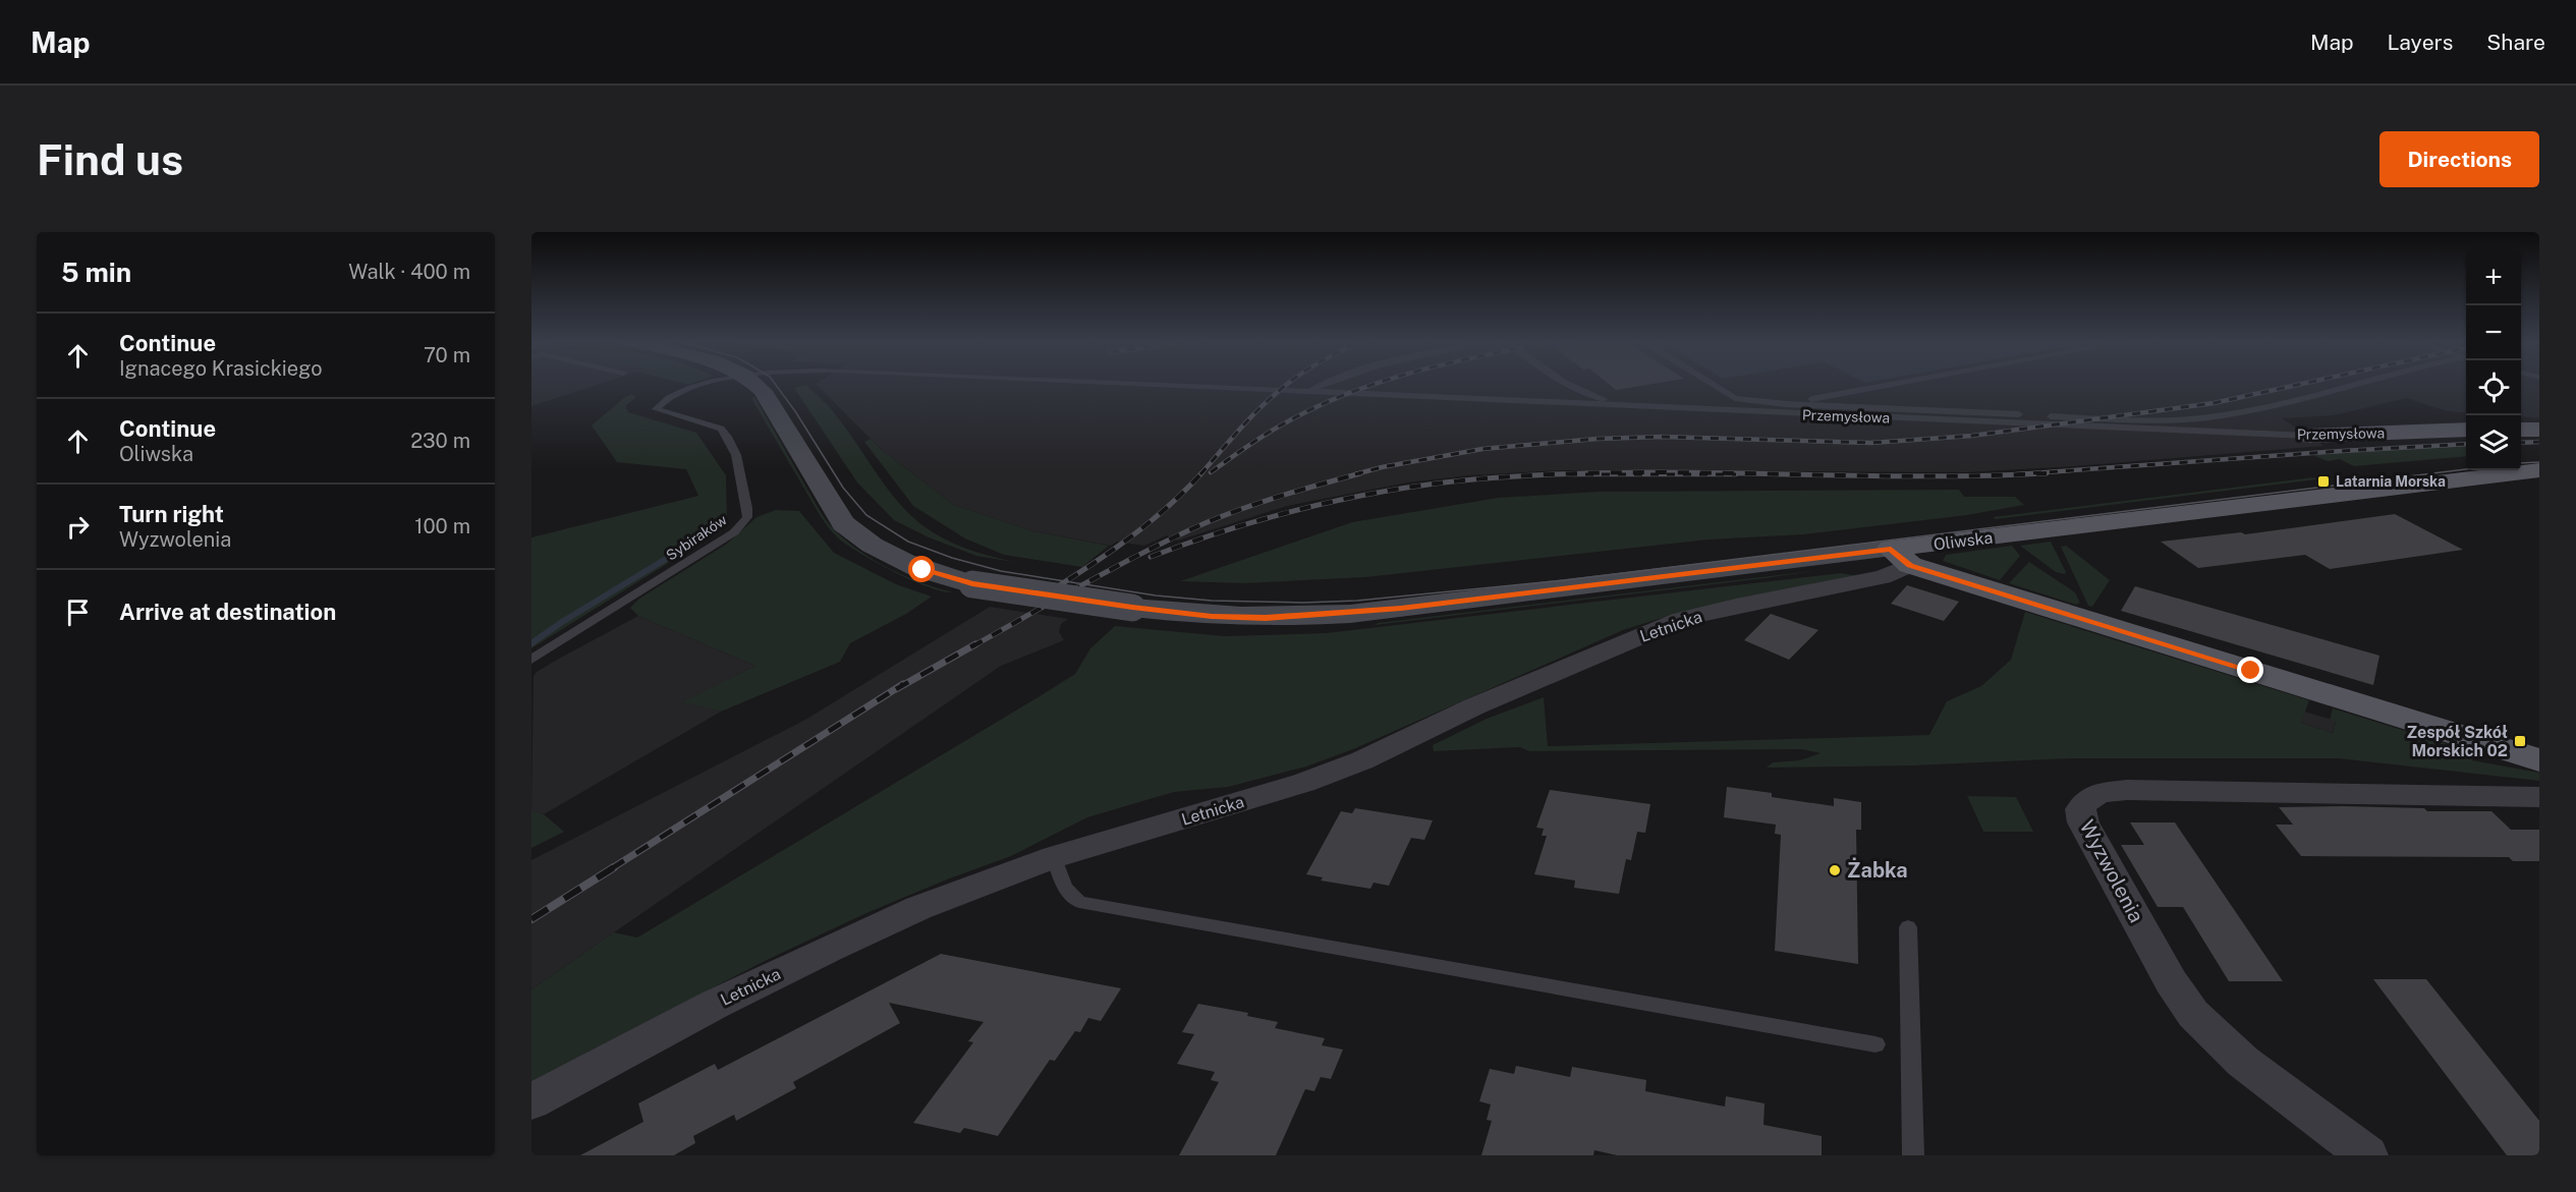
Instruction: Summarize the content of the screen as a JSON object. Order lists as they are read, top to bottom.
{
  "streets": {
    "main road": ["Przemysłowa", "Oliwska"],
    "street": ["Letnicka", "Wyzwolenia"],
    "lane": ["Sybiraków"]
  },
  "crossings": [
    ["Oliwska", "Letnicka"]
  ],
  "places": {
    "transit": ["Latarnia Morska", "Zespół Szkół Morskich 02"],
    "other": ["Żabka"]
  },
  "page": {
    "header": "Map",
    "nav": ["Map", "Layers", "Share"],
    "buttons": "Directions",
    "title": "Find us",
    "heading": ["5 min", "Walk · 400 m"],
    "map_buttons": ["+", "−"],
    "list": [
      ["Continue", "Ignacego Krasickiego", "70 m"],
      ["Continue", "Oliwska", "230 m"],
      ["Turn right", "Wyzwolenia", "100 m"],
      "Arrive at destination"
    ]
  }
}
